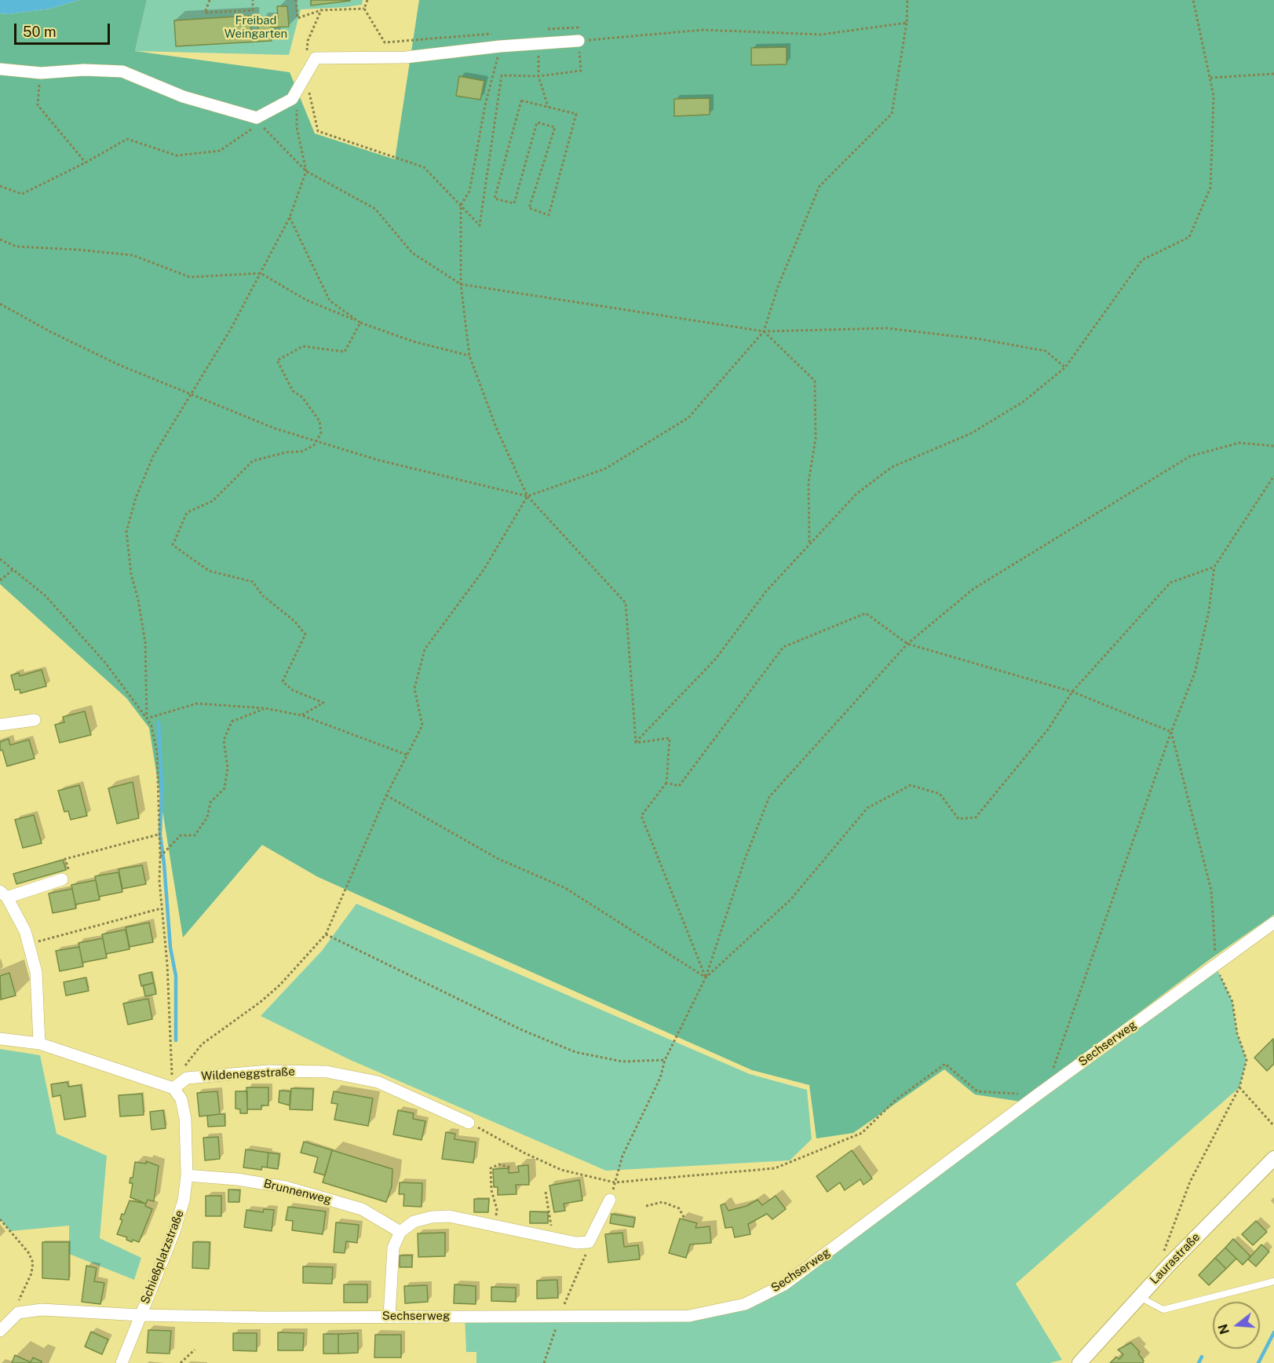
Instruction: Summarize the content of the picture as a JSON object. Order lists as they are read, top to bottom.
{
  "streets": {
    "street": [
      "Sechserweg",
      "Wildeneggstraße",
      "Brunnenweg",
      "Schießplatzstraße",
      "Laurastraße"
    ]
  },
  "crossings": [
    ["Sechserweg", "Schießplatzstraße"],
    ["Wildeneggstraße", "Schießplatzstraße"],
    ["Brunnenweg", "Schießplatzstraße"]
  ],
  "parks": ["Freibad Weingarten"],
  "scale_bar": "50 m",
  "north": "left"
}
